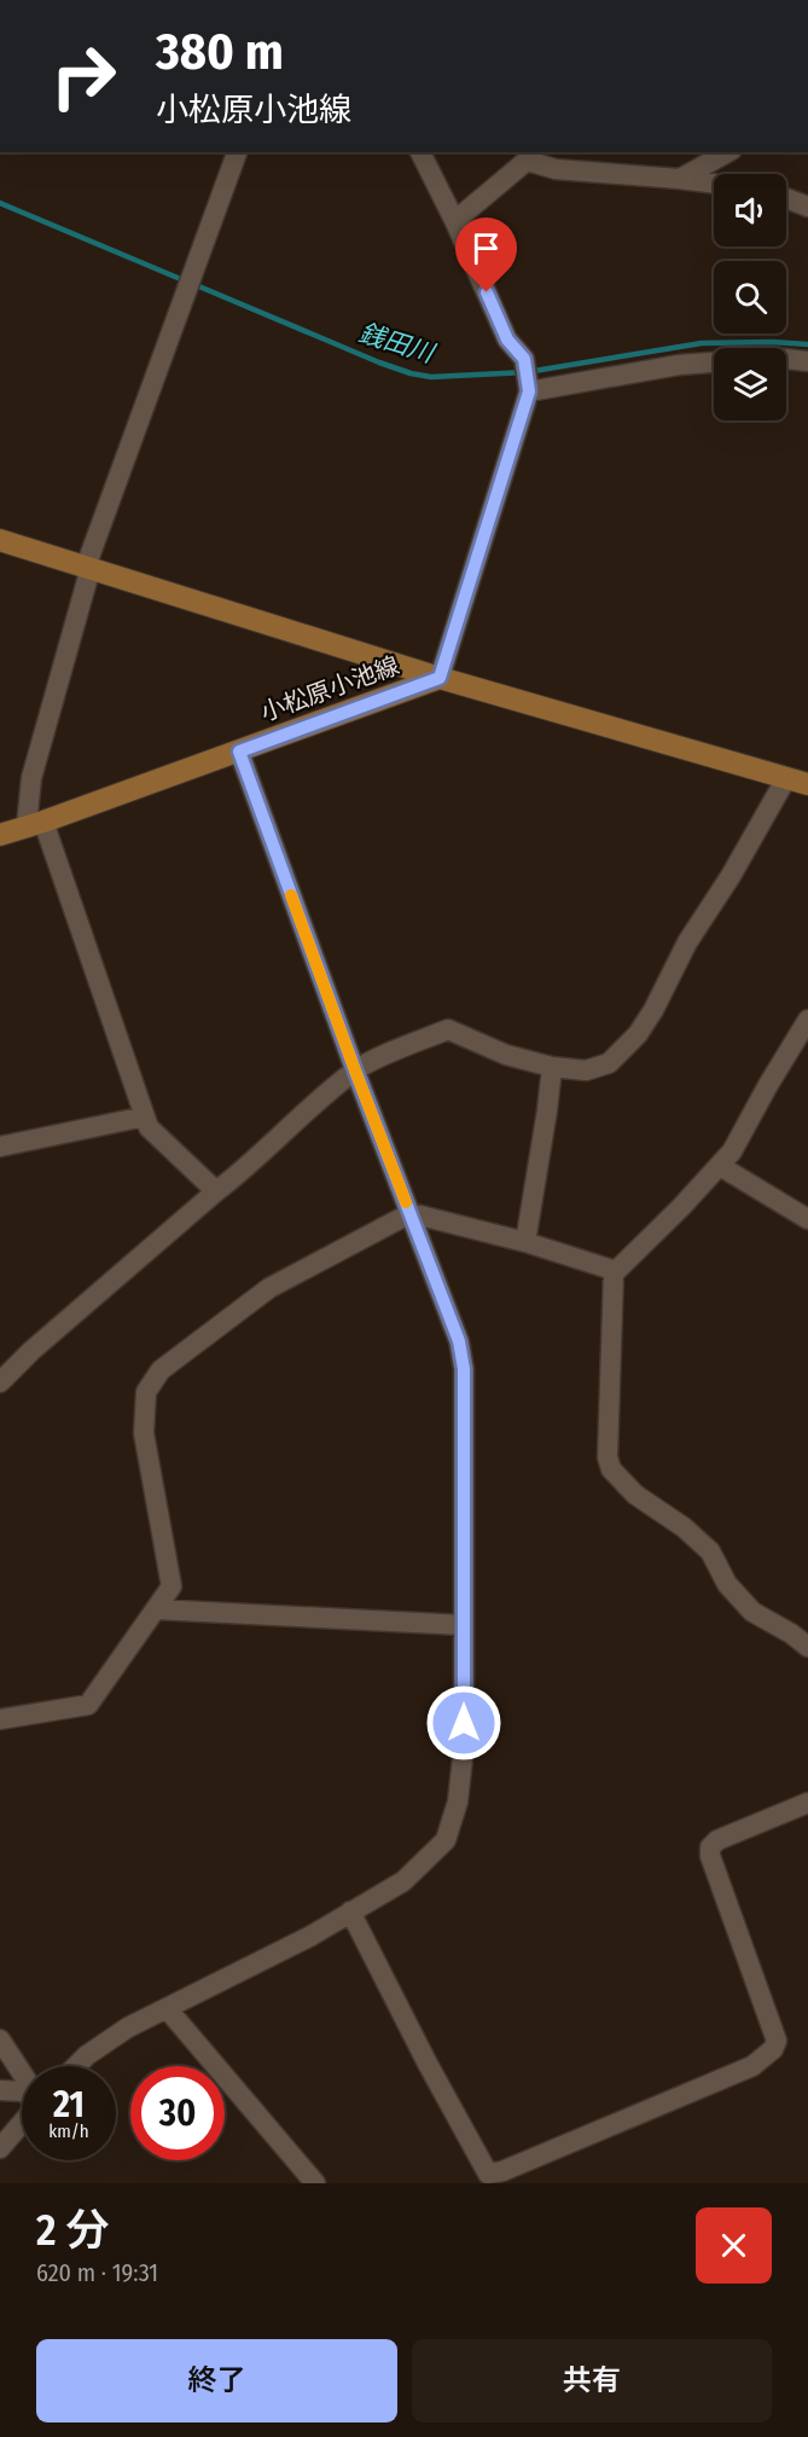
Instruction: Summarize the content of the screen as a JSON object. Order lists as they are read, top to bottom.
{
  "streets": {
    "main road": ["小松原小池線"]
  },
  "water": ["銭田川"],
  "page": {
    "turn": ["380 m", "小松原小池線"],
    "speed": "21 km/h",
    "limit": "30",
    "heading": ["2 分", "620 m · 19:31"],
    "buttons": ["終了", "共有"]
  }
}
